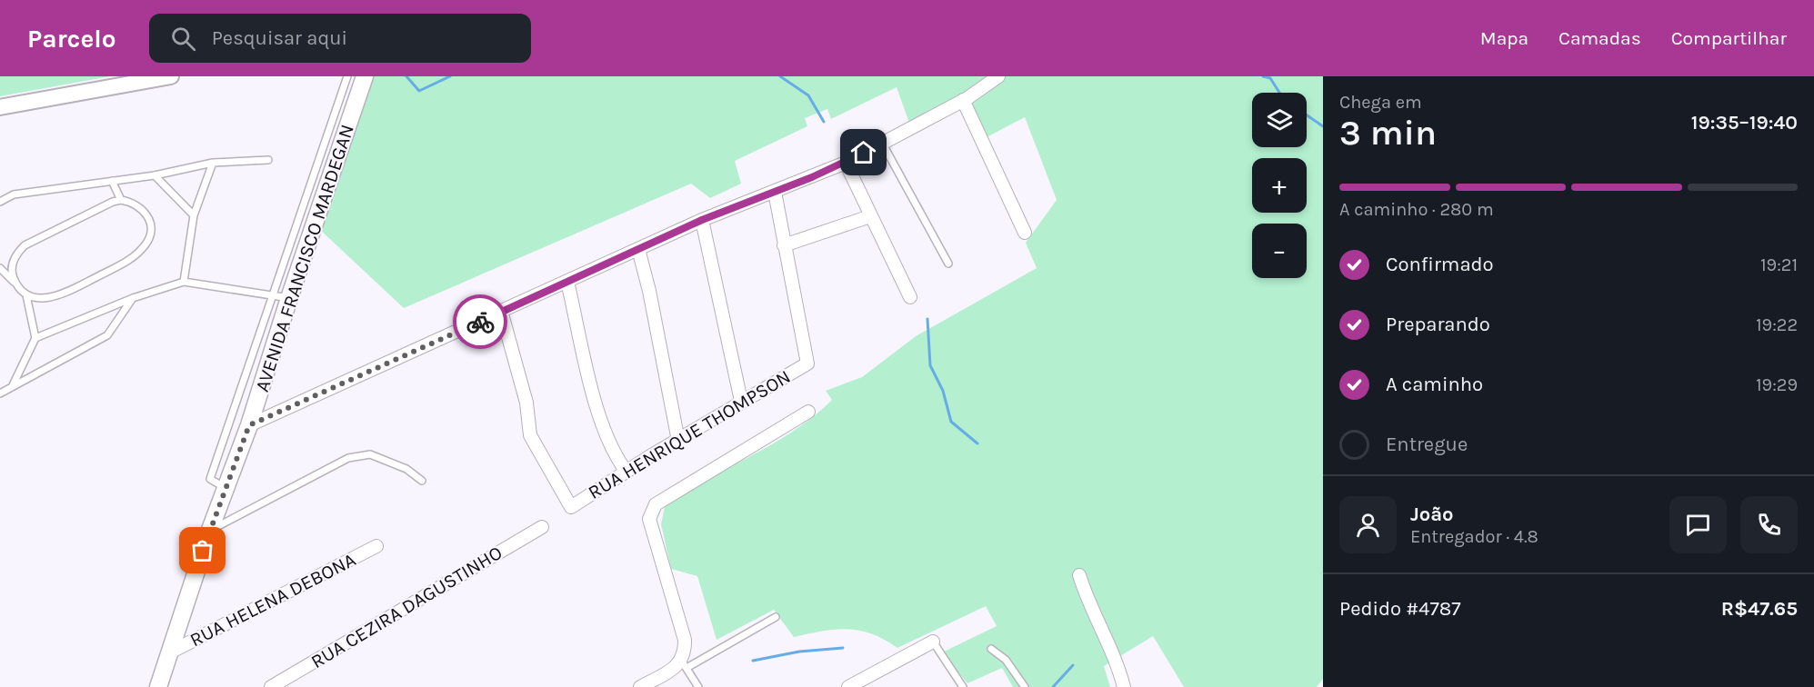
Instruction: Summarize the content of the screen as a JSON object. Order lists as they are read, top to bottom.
{
  "streets": {
    "main road": ["AVENIDA FRANCISCO MARDEGAN"],
    "street": ["RUA HENRIQUE THOMPSON", "RUA HELENA DEBONA", "RUA CEZIRA DAGUSTINHO"]
  },
  "crossings": [
    ["AVENIDA FRANCISCO MARDEGAN", "RUA HELENA DEBONA"]
  ],
  "page": {
    "header": "Parcelo",
    "search": "Pesquisar aqui",
    "nav": ["Mapa", "Camadas", "Compartilhar"],
    "heading": ["3 min", "Chega em", "19:35–19:40"],
    "panel": [
      "João",
      "Entregador · 4.8",
      "Pedido #4787",
      "R$47.65"
    ],
    "map_buttons": ["+", "−"],
    "bar": "A caminho · 280 m",
    "list": [
      ["Confirmado", "19:21"],
      ["Preparando", "19:22"],
      ["A caminho", "19:29"],
      "Entregue"
    ]
  }
}
